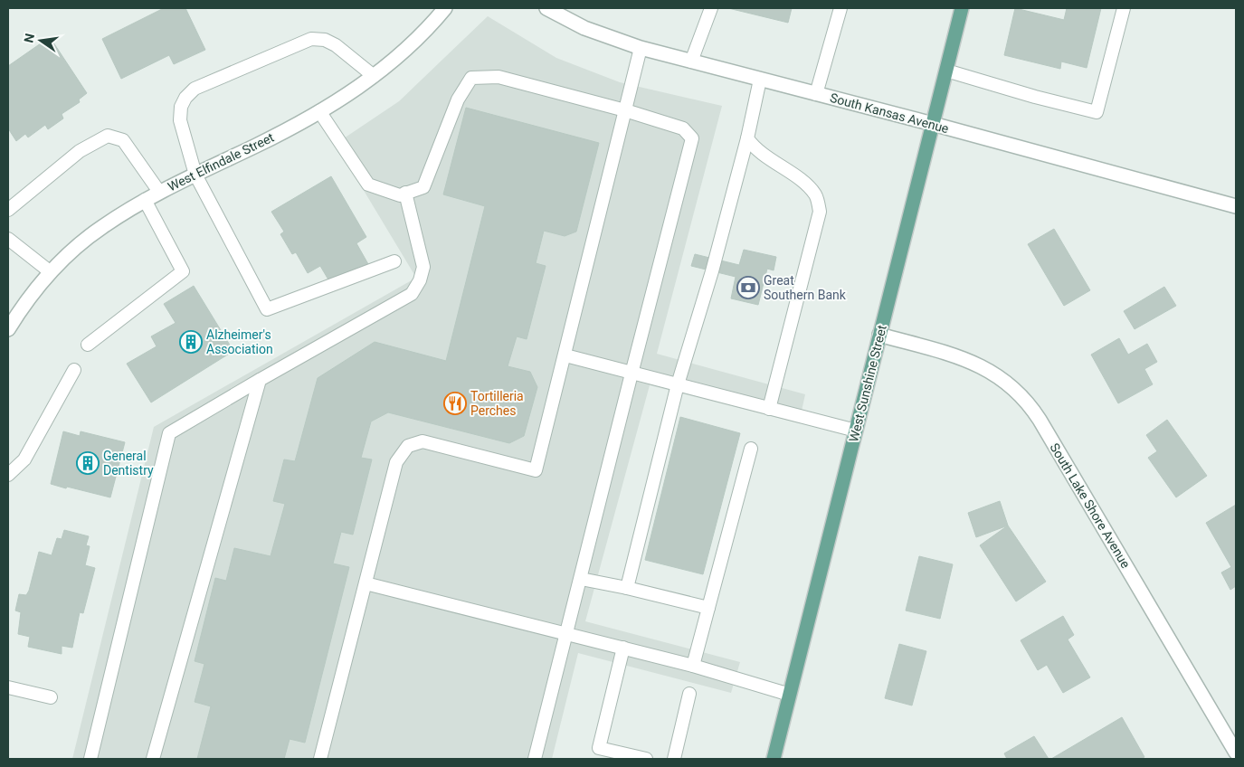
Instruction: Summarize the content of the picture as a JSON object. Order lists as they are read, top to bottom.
{
  "streets": {
    "main road": ["West Sunshine Street"],
    "street": ["South Kansas Avenue", "West Elfindale Street", "South Lake Shore Avenue"]
  },
  "crossings": [
    ["South Kansas Avenue", "West Sunshine Street"],
    ["West Sunshine Street", "South Lake Shore Avenue"]
  ],
  "places": {
    "bank": ["Great Southern Bank"],
    "building": ["Alzheimer's Association", "General Dentistry"],
    "restaurant": ["Tortilleria Perches"]
  },
  "north": "left"
}
